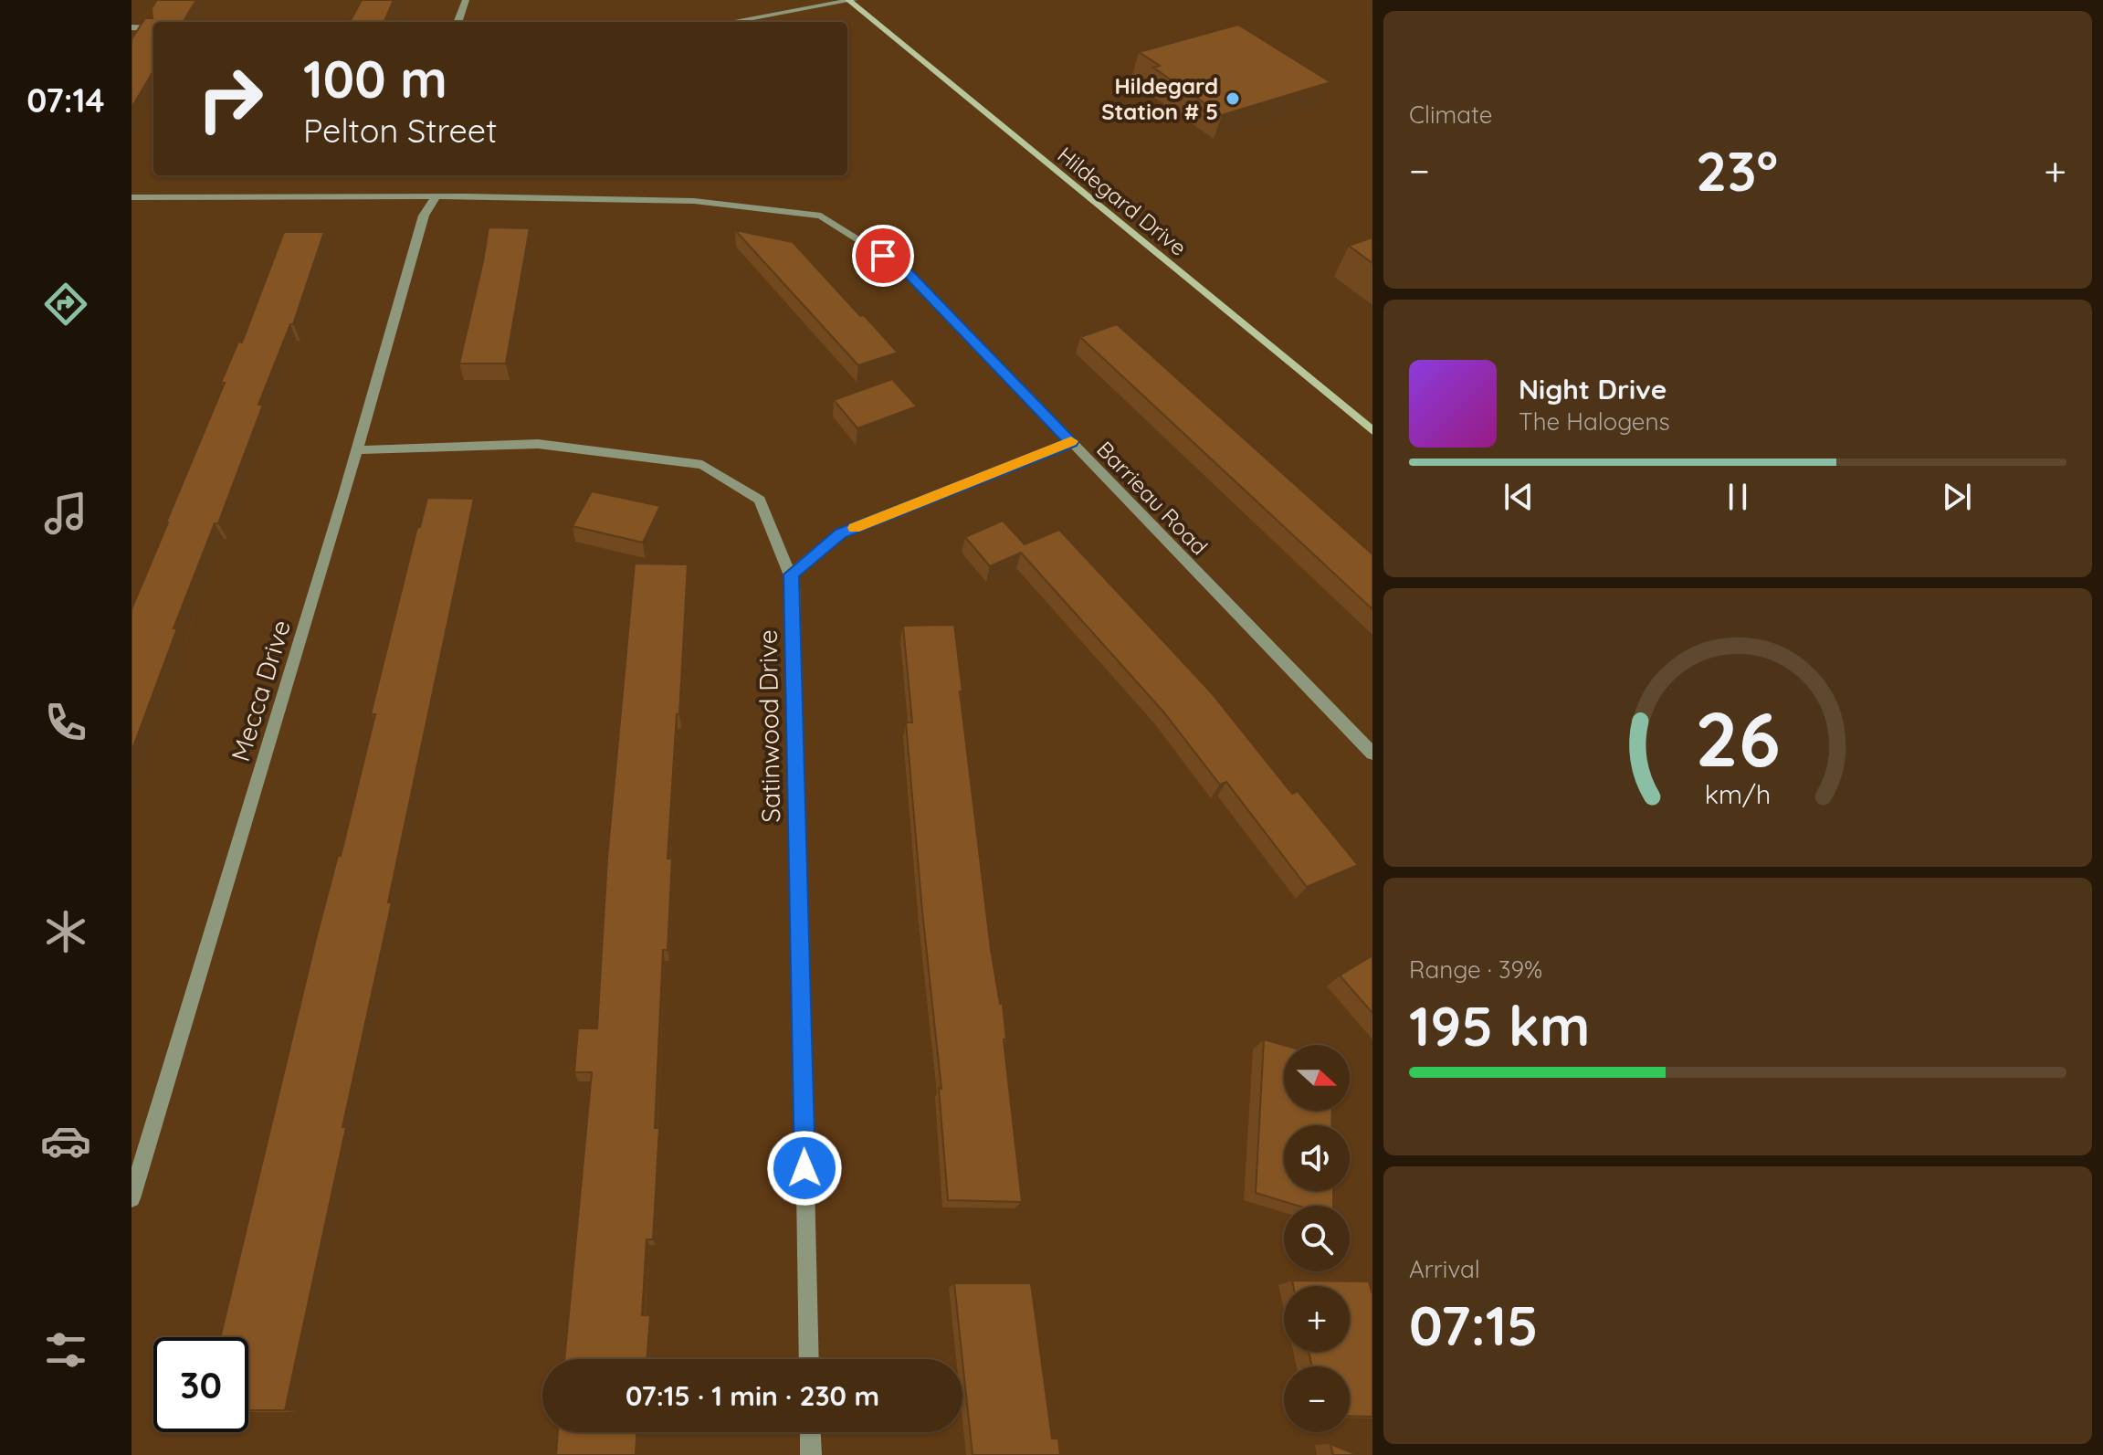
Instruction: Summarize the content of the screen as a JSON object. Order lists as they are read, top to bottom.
{
  "streets": {
    "street": [
      "Hildegard Drive",
      "Barrieau Road",
      "Mecca Drive",
      "Satinwood Drive"
    ]
  },
  "crossings": [
    ["Barrieau Road", "Mecca Drive"],
    ["Mecca Drive", "Satinwood Drive"]
  ],
  "places": ["Hildegard Station # 5"],
  "north": "right",
  "page": {
    "tabs": "07:14",
    "tile": [
      "Climate",
      ["Range · 39%", "195 km"],
      ["Arrival", "07:15"]
    ],
    "turn": ["100 m", "Pelton Street"],
    "heat": ["−", "23°", "+"],
    "song": ["Night Drive", "The Halogens"],
    "map_buttons": ["+", "−"],
    "limit": "30",
    "trip": "07:15 · 1 min · 230 m",
    "gauge": ["26", "km/h"]
  }
}
